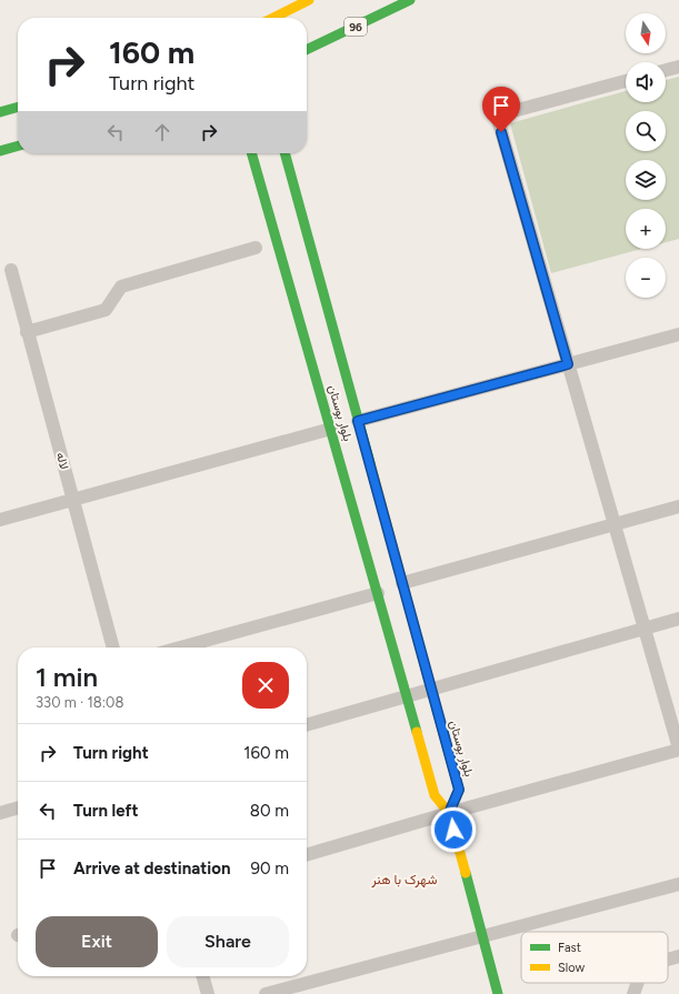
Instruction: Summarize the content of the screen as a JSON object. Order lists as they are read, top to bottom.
{
  "streets": {
    "main road": ["96", "بلوار بوستان"],
    "street": ["لاله"]
  },
  "districts": ["شهرک با هنر"],
  "legend": ["Fast", "Slow"],
  "north": "bottom",
  "page": {
    "map_buttons": ["+", "−"],
    "turn": ["160 m", "Turn right"],
    "heading": ["1 min", "330 m · 18:08"],
    "list": [
      {
        "name": "Turn right",
        "value": "160 m"
      },
      {
        "name": "Turn left",
        "value": "80 m"
      },
      {
        "name": "Arrive at destination",
        "value": "90 m"
      }
    ],
    "buttons": ["Exit", "Share"]
  }
}
